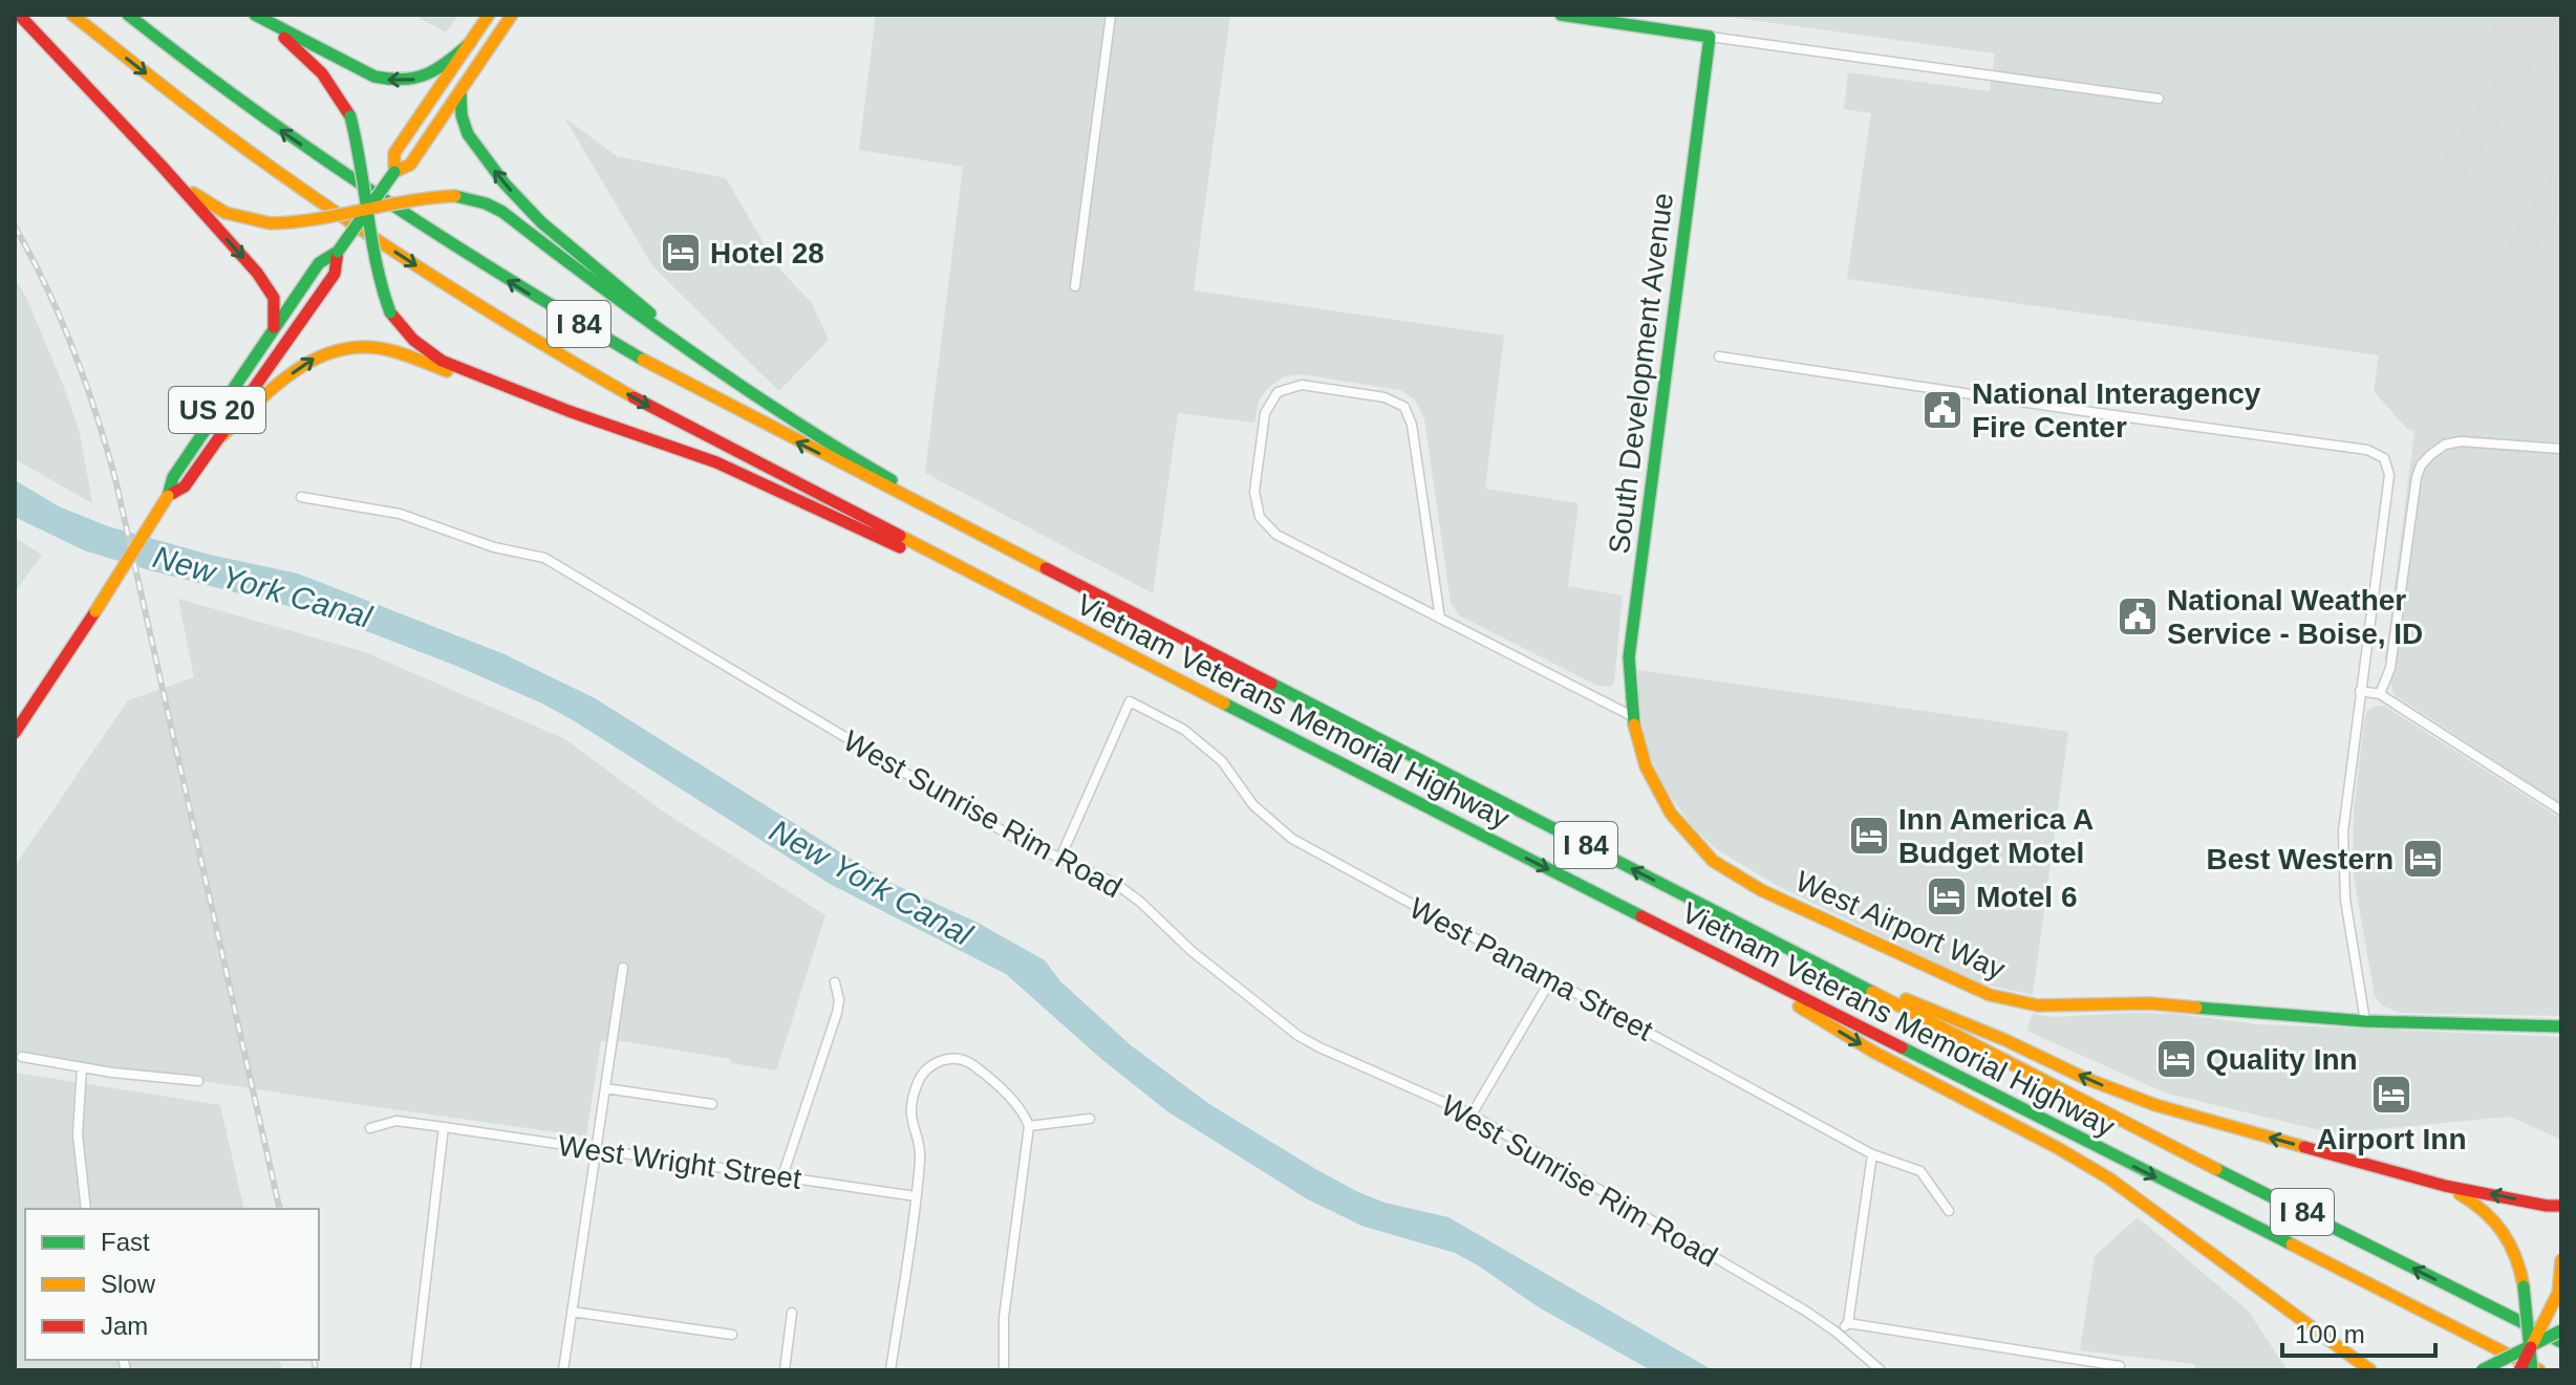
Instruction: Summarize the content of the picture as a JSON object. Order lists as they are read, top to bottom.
{
  "streets": {
    "main road": [
      "I 84",
      "South Development Avenue",
      "US 20",
      "Vietnam Veterans Memorial Highway",
      "West Airport Way"
    ],
    "street": ["West Sunrise Rim Road", "West Panama Street", "West Wright Street"]
  },
  "crossings": [
    ["South Development Avenue", "West Airport Way"],
    ["West Sunrise Rim Road", "West Panama Street"]
  ],
  "water": ["New York Canal"],
  "places": {
    "hotel": [
      "Hotel 28",
      "Inn America A Budget Motel",
      "Best Western",
      "Motel 6",
      "Quality Inn",
      "Airport Inn"
    ],
    "public building": ["National Interagency Fire Center", "National Weather Service - Boise, ID"]
  },
  "legend": ["Fast", "Slow", "Jam"],
  "scale_bar": "100 m"
}
